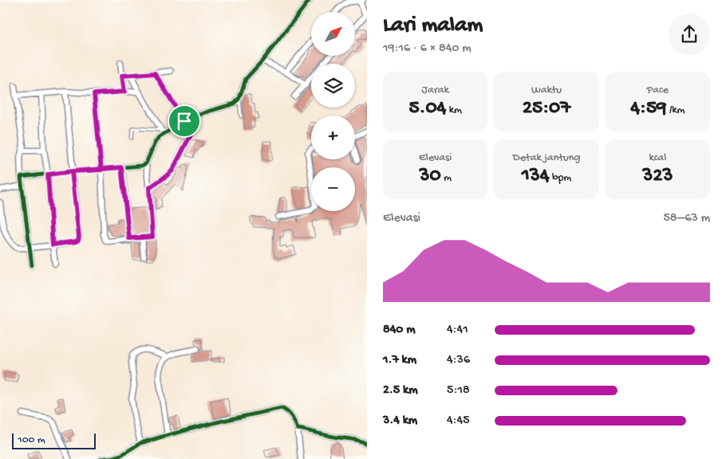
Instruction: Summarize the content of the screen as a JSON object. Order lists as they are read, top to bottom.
{
  "scale_bar": "100 m",
  "north": "top right",
  "page": {
    "heading": ["Lari malam", "19:16 · 6 × 840 m"],
    "map_buttons": ["+", "−"],
    "stats": [
      ["Jarak", "5.04 km"],
      ["Waktu", "25:07"],
      ["Pace", "4:59 /km"],
      ["Elevasi", "30 m"],
      ["Detak jantung", "134 bpm"],
      ["kcal", "323"]
    ],
    "chart": ["Elevasi", "58–63 m"],
    "list": [
      {
        "name": "840 m",
        "note": "4:41"
      },
      {
        "name": "1.7 km",
        "note": "4:36"
      },
      {
        "name": "2.5 km",
        "note": "5:18"
      },
      {
        "name": "3.4 km",
        "note": "4:45"
      }
    ],
    "scale": "100 m"
  }
}
